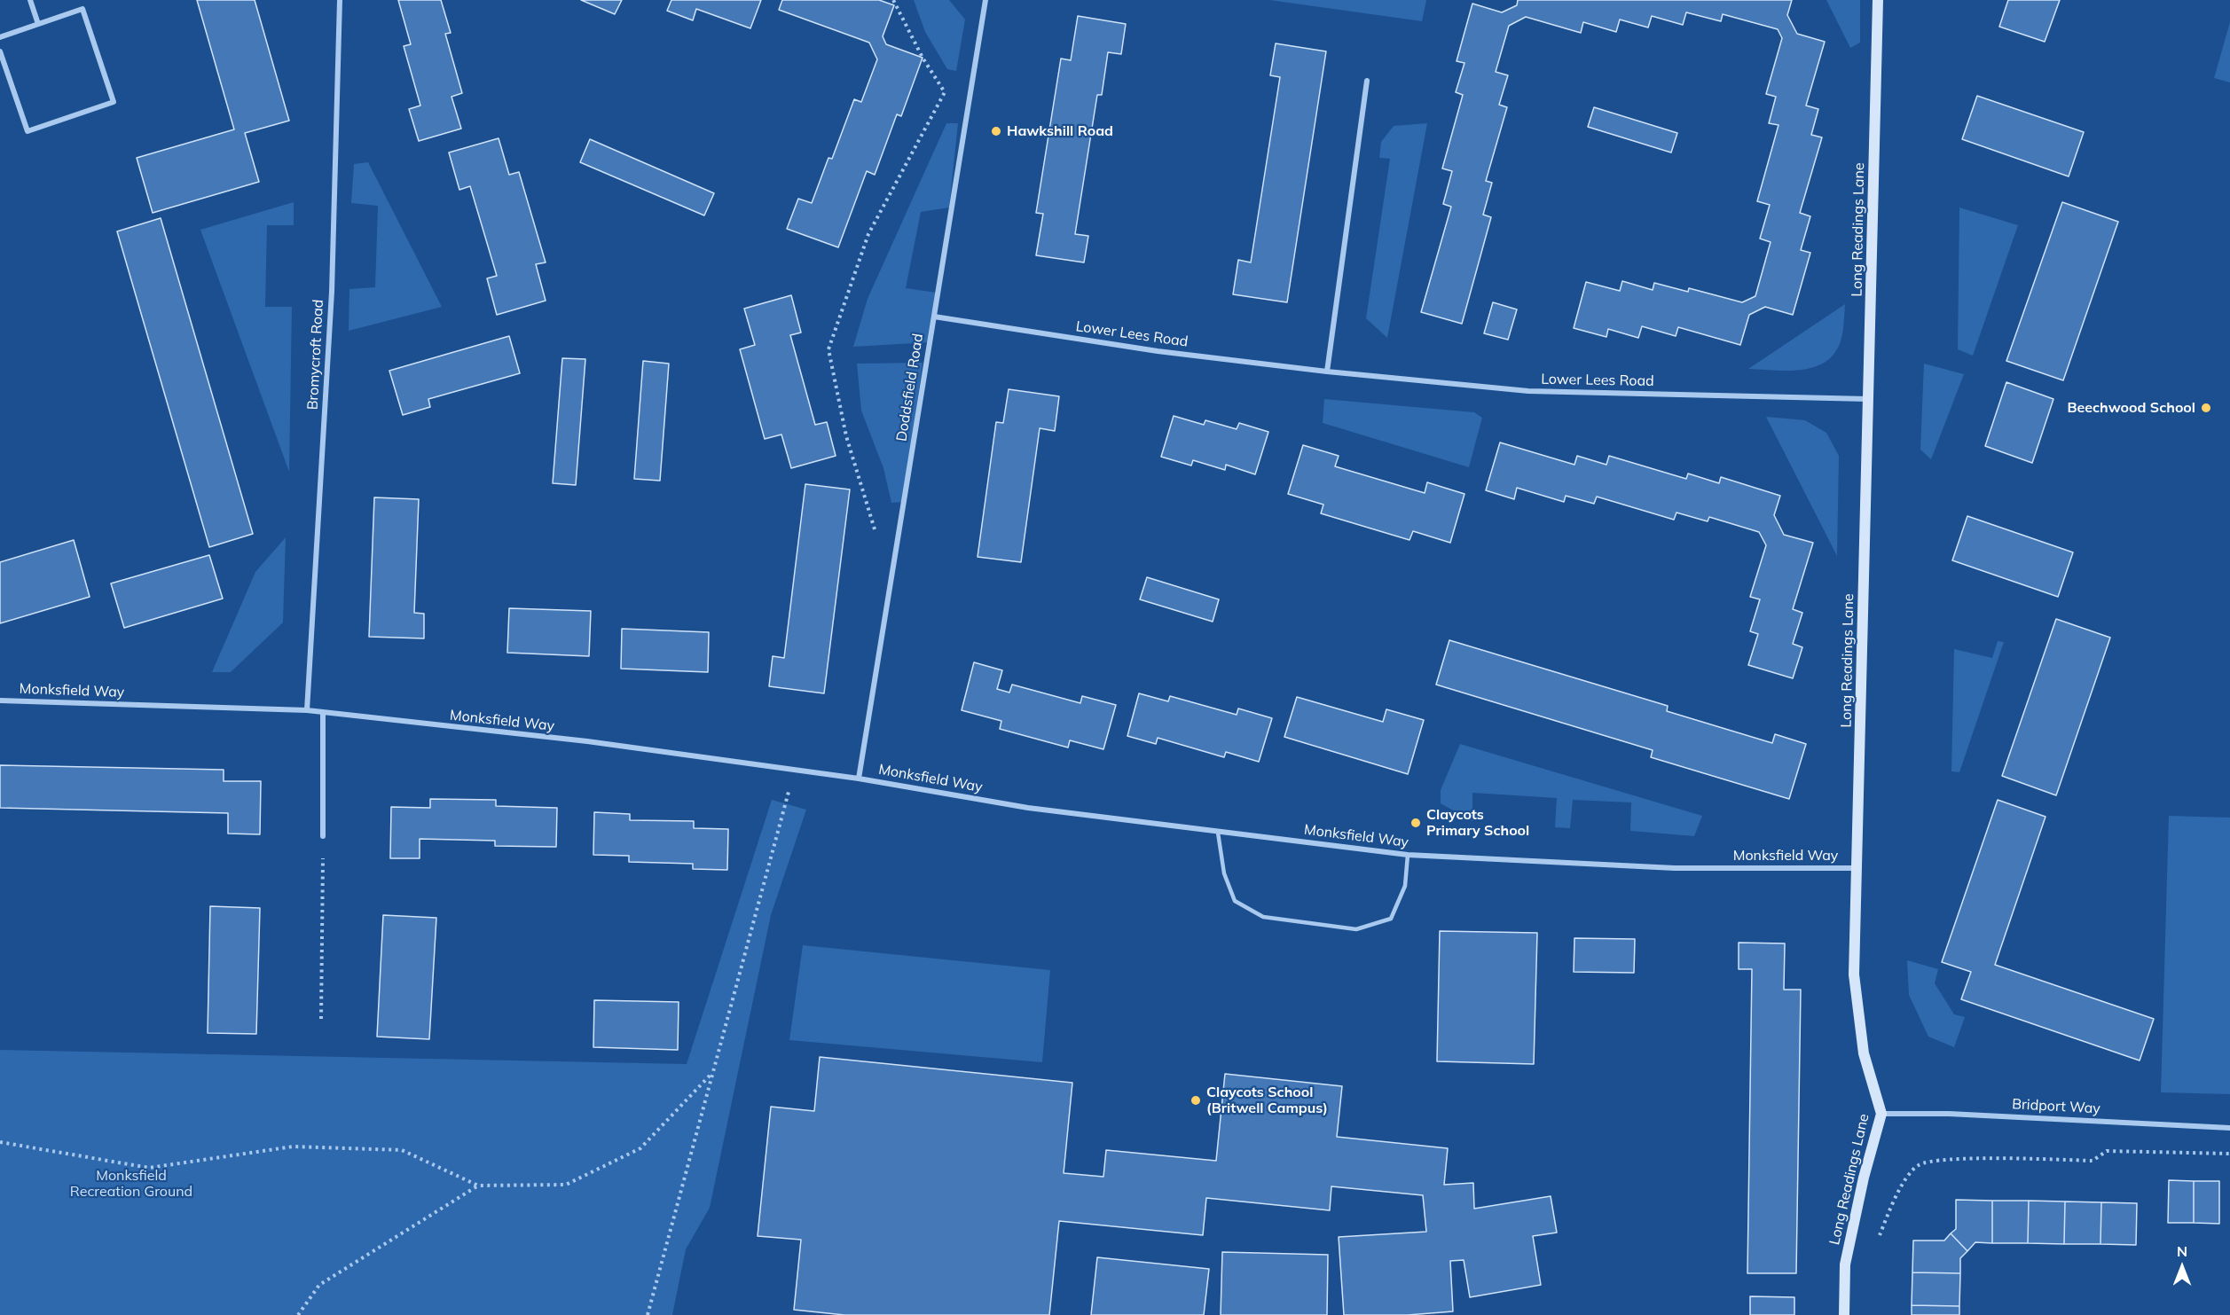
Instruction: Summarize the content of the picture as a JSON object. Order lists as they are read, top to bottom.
{
  "streets": {
    "street": [
      "Long Readings Lane",
      "Lower Lees Road",
      "Bromycroft Road",
      "Doddsfield Road",
      "Monksfield Way",
      "Bridport Way"
    ]
  },
  "crossings": [
    ["Long Readings Lane", "Lower Lees Road"],
    ["Long Readings Lane", "Monksfield Way"],
    ["Long Readings Lane", "Bridport Way"],
    ["Lower Lees Road", "Doddsfield Road"],
    ["Bromycroft Road", "Monksfield Way"],
    ["Doddsfield Road", "Monksfield Way"]
  ],
  "parks": ["Monksfield Recreation Ground"],
  "places": [
    "Hawkshill Road",
    "Beechwood School",
    "Claycots Primary School",
    "Claycots School (Britwell Campus)"
  ],
  "north": "top"
}
